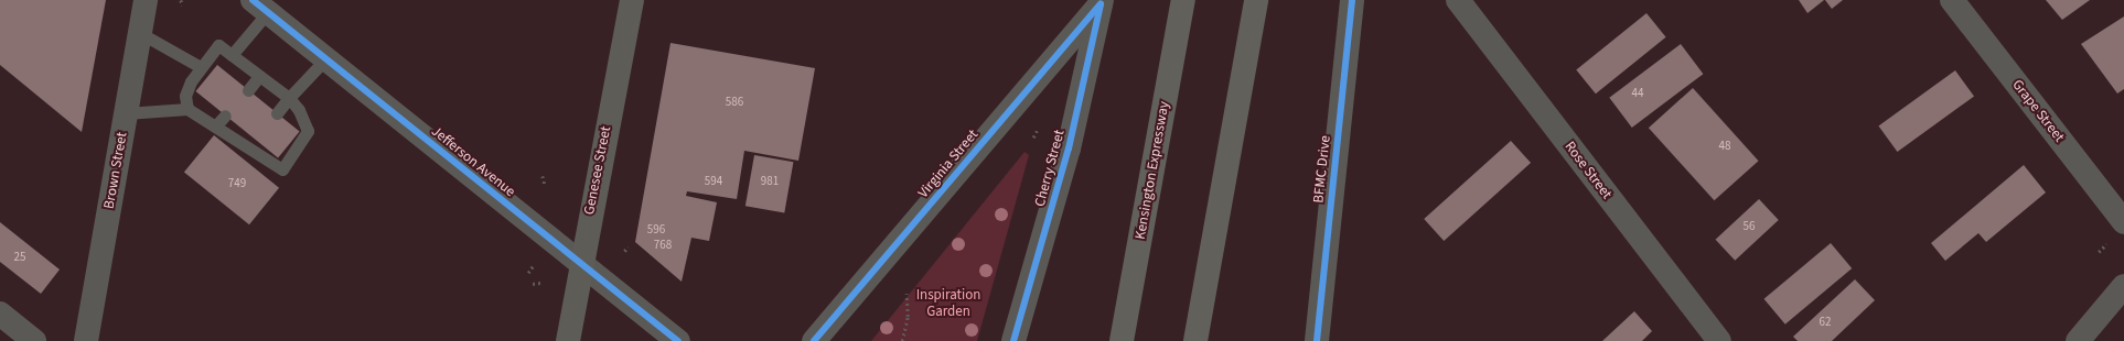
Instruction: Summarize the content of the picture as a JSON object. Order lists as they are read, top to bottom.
{
  "streets": {
    "highway": ["Kensington Expressway"],
    "main road": ["Genesee Street"],
    "street": [
      "Grape Street",
      "Jefferson Avenue",
      "Virginia Street",
      "Cherry Street",
      "BFMC Drive",
      "Brown Street",
      "Rose Street"
    ]
  },
  "crossings": [
    ["Jefferson Avenue", "Genesee Street"],
    ["Virginia Street", "Cherry Street"]
  ],
  "parks": ["Inspiration Garden"],
  "house_numbers": [
    "44",
    "586",
    "48",
    "594",
    "981",
    "749",
    "56",
    "596",
    "768",
    "25",
    "62"
  ]
}
